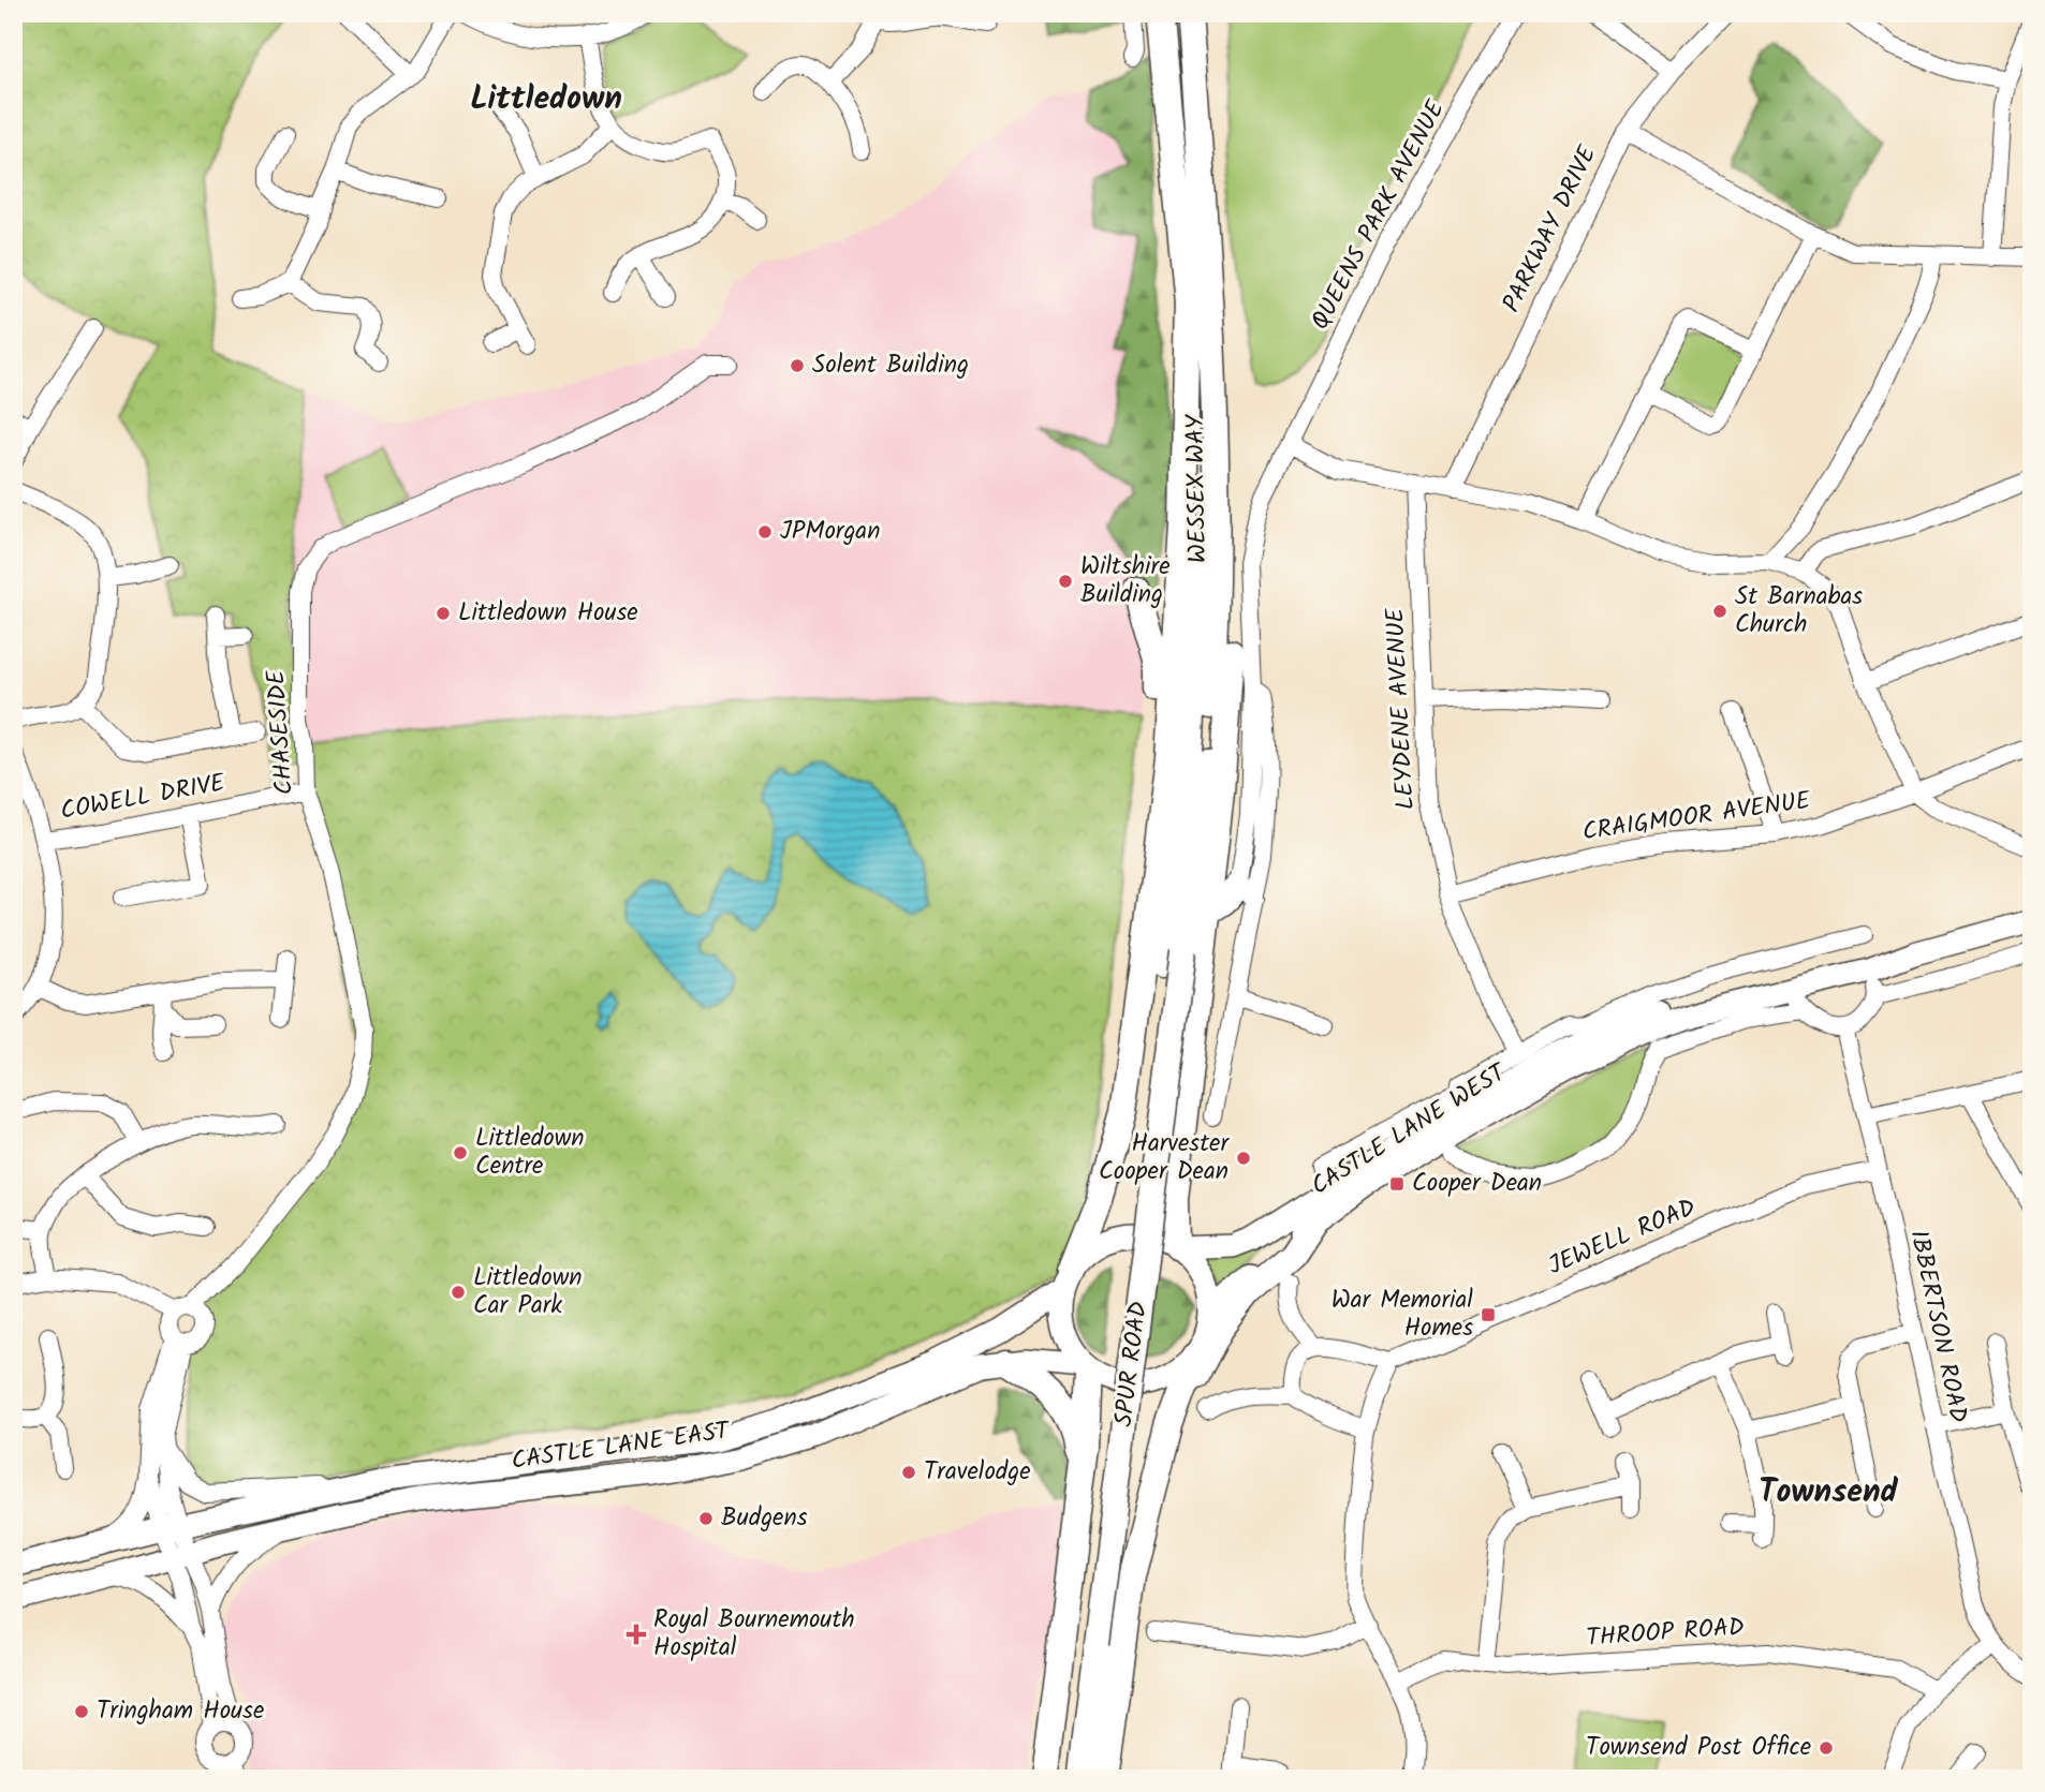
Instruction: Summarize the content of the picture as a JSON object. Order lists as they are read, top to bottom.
{
  "streets": {
    "highway": ["WESSEX WAY", "SPUR ROAD"],
    "main road": ["CASTLE LANE WEST", "CASTLE LANE EAST"],
    "street": [
      "QUEENS PARK AVENUE",
      "PARKWAY DRIVE",
      "LEYDENE AVENUE",
      "CHASESIDE",
      "COWELL DRIVE",
      "CRAIGMOOR AVENUE",
      "JEWELL ROAD",
      "IBBERTSON ROAD",
      "THROOP ROAD"
    ]
  },
  "crossings": [
    ["WESSEX WAY", "SPUR ROAD"],
    ["LEYDENE AVENUE", "CRAIGMOOR AVENUE"],
    ["LEYDENE AVENUE", "CASTLE LANE WEST"],
    ["CHASESIDE", "COWELL DRIVE"],
    ["CASTLE LANE WEST", "CASTLE LANE EAST"],
    ["JEWELL ROAD", "IBBERTSON ROAD"]
  ],
  "districts": ["Littledown", "Townsend"],
  "places": {
    "other": [
      "Solent Building",
      "JPMorgan",
      "Wiltshire Building",
      "St Barnabas Church",
      "Littledown House",
      "Littledown Centre",
      "Harvester Cooper Dean",
      "Littledown Car Park",
      "Travelodge",
      "Budgens",
      "Tringham House",
      "Townsend Post Office"
    ],
    "transit": ["Cooper Dean", "War Memorial Homes"],
    "health": ["Royal Bournemouth Hospital"]
  }
}
